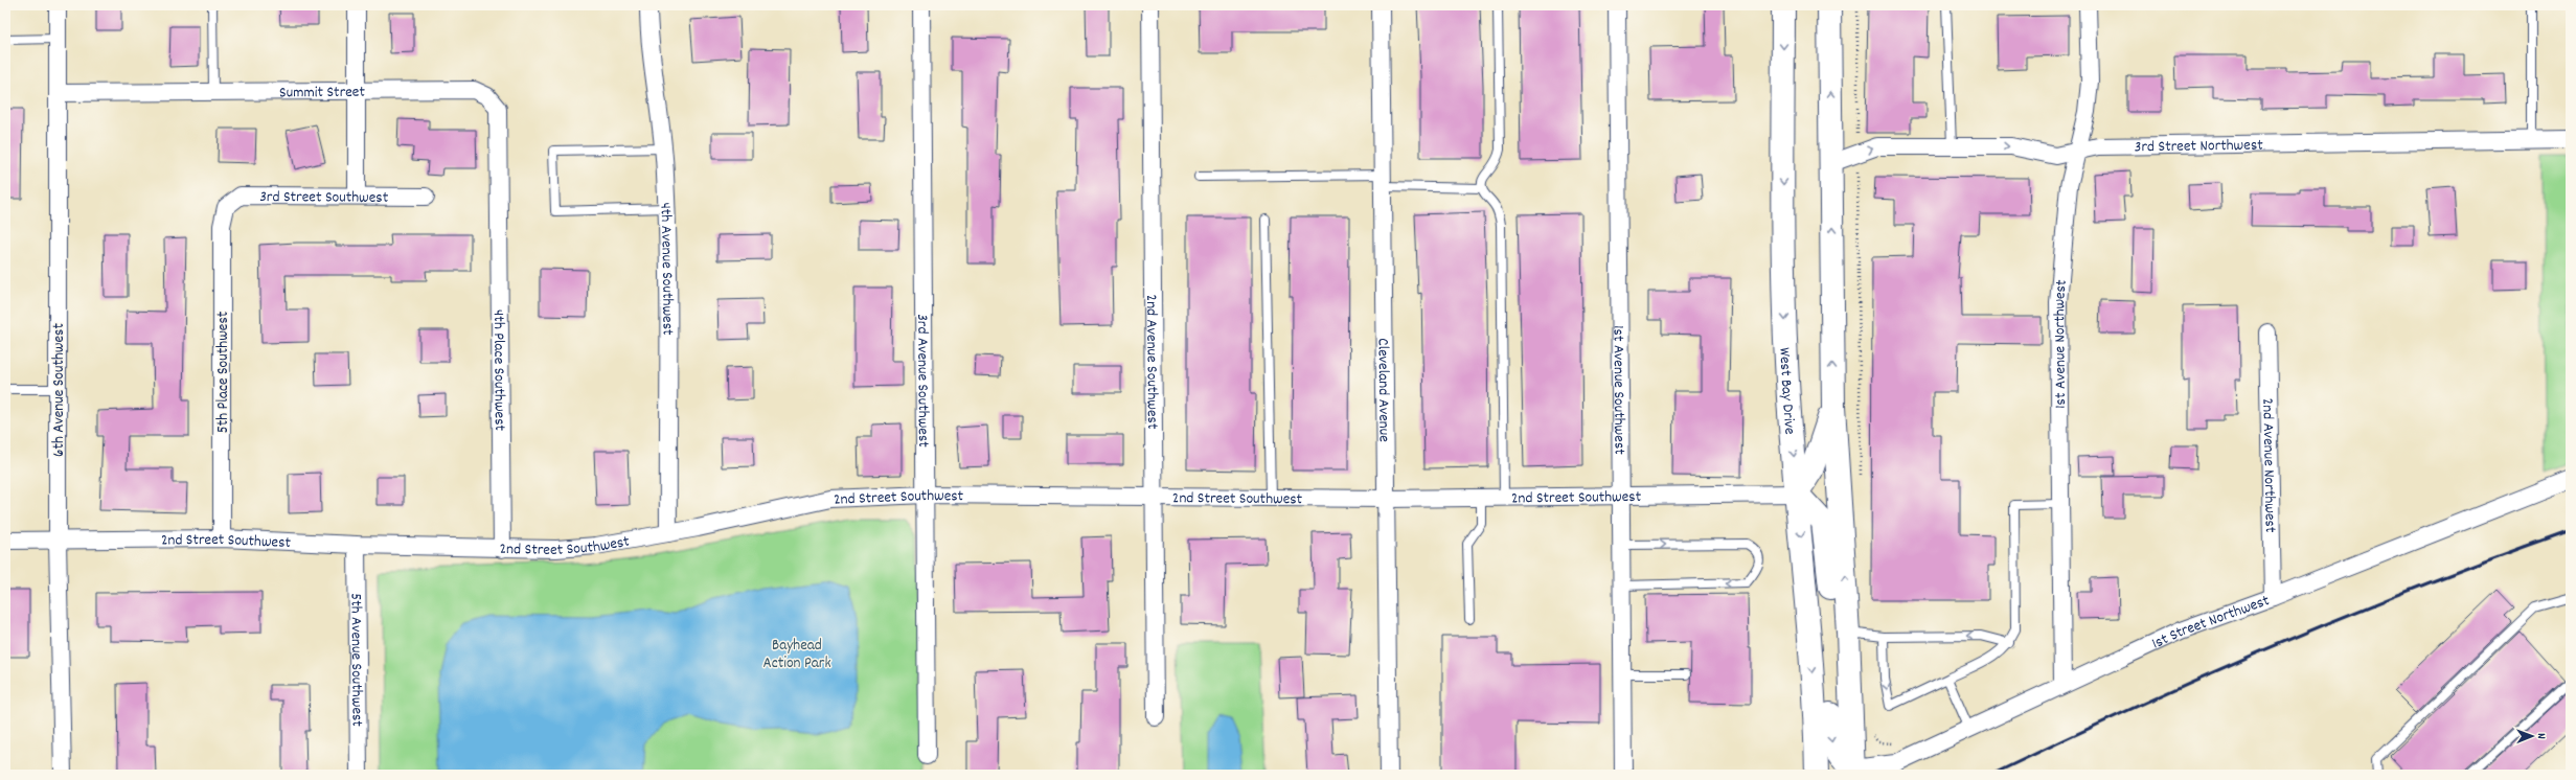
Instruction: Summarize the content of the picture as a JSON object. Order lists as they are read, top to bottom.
{
  "streets": {
    "main road": ["West Bay Drive"],
    "street": [
      "Summit Street",
      "3rd Street Northwest",
      "3rd Street Southwest",
      "4th Avenue Southwest",
      "1st Avenue Northwest",
      "2nd Avenue Southwest",
      "4th Place Southwest",
      "5th Place Southwest",
      "3rd Avenue Southwest",
      "6th Avenue Southwest",
      "Cleveland Avenue",
      "1st Avenue Southwest",
      "2nd Avenue Northwest",
      "2nd Street Southwest",
      "1st Street Northwest",
      "5th Avenue Southwest"
    ]
  },
  "crossings": [
    ["Summit Street", "4th Place Southwest"],
    ["Summit Street", "6th Avenue Southwest"],
    ["3rd Street Northwest", "1st Avenue Northwest"],
    ["3rd Street Southwest", "5th Place Southwest"],
    ["4th Avenue Southwest", "2nd Street Southwest"],
    ["1st Avenue Northwest", "1st Street Northwest"],
    ["2nd Avenue Southwest", "2nd Street Southwest"],
    ["4th Place Southwest", "2nd Street Southwest"],
    ["5th Place Southwest", "2nd Street Southwest"],
    ["3rd Avenue Southwest", "2nd Street Southwest"],
    ["6th Avenue Southwest", "2nd Street Southwest"],
    ["Cleveland Avenue", "2nd Street Southwest"],
    ["1st Avenue Southwest", "2nd Street Southwest"],
    ["West Bay Drive", "2nd Street Southwest"],
    ["2nd Avenue Northwest", "1st Street Northwest"],
    ["2nd Street Southwest", "5th Avenue Southwest"]
  ],
  "parks": ["Bayhead Action Park"],
  "north": "right"
}
